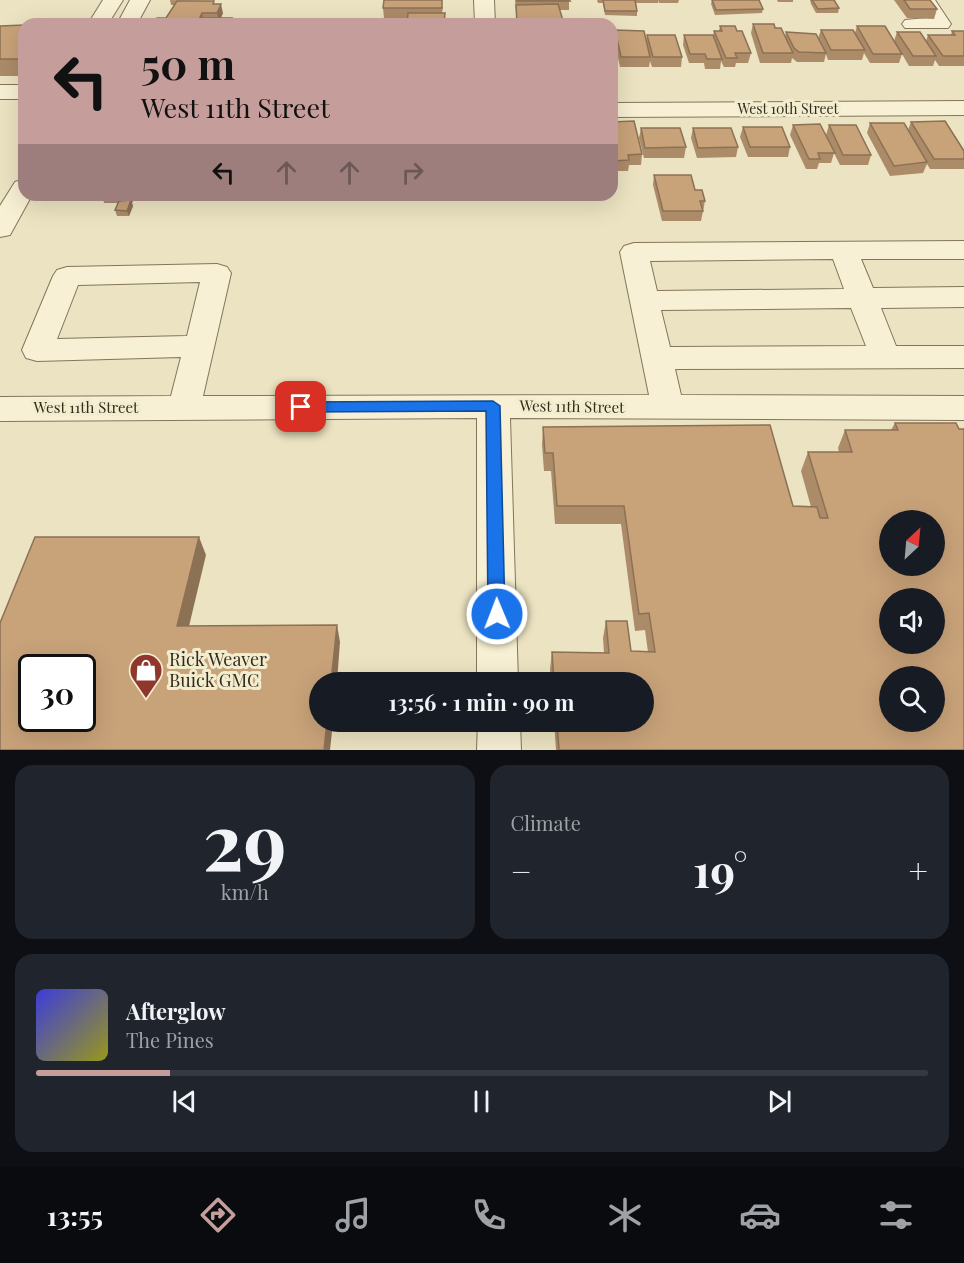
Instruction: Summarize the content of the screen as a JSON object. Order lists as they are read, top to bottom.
{
  "streets": {
    "street": ["West 10th Street", "West 11th Street"]
  },
  "places": {
    "shop": ["Rick Weaver Buick GMC"]
  },
  "north": "top right",
  "page": {
    "turn": ["50 m", "West 11th Street"],
    "limit": "30",
    "trip": "13:56 · 1 min · 90 m",
    "tile": [
      ["29", "km/h"],
      "Climate"
    ],
    "heat": ["−", "19°", "+"],
    "song": ["Afterglow", "The Pines"],
    "tabs": "13:55"
  }
}
